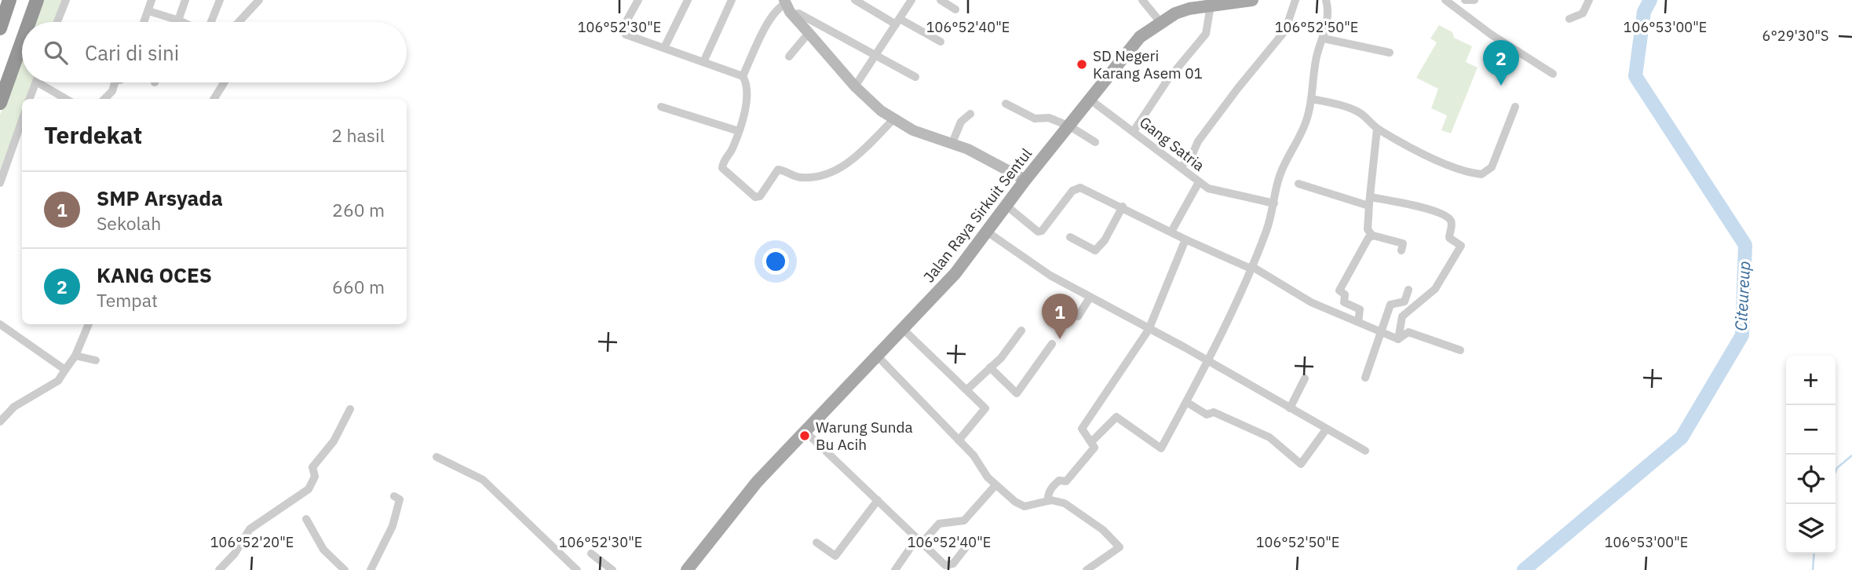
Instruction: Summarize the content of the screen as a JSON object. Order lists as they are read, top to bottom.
{
  "streets": {
    "main road": ["Jalan Raya Sirkuit Sentul"],
    "street": ["Gang Satria"]
  },
  "crossings": [
    ["Gang Satria", "Jalan Raya Sirkuit Sentul"]
  ],
  "water": ["Citeureup"],
  "places": ["SD Negeri Karang Asem 01", "Warung Sunda Bu Acih"],
  "page": {
    "search": "Cari di sini",
    "pins": ["2", "1"],
    "heading": ["Terdekat", "2 hasil"],
    "list": [
      {
        "mark": "1",
        "name": "SMP Arsyada",
        "note": "Sekolah",
        "value": "260 m"
      },
      {
        "mark": "2",
        "name": "KANG OCES",
        "note": "Tempat",
        "value": "660 m"
      }
    ],
    "map_buttons": ["+", "−"]
  },
  "coordinates": [
    "106°52'30\"E",
    "106°52'40\"E",
    "106°52'50\"E",
    "106°53'00\"E",
    "6°29'30\"S",
    "106°52'20\"E"
  ]
}
